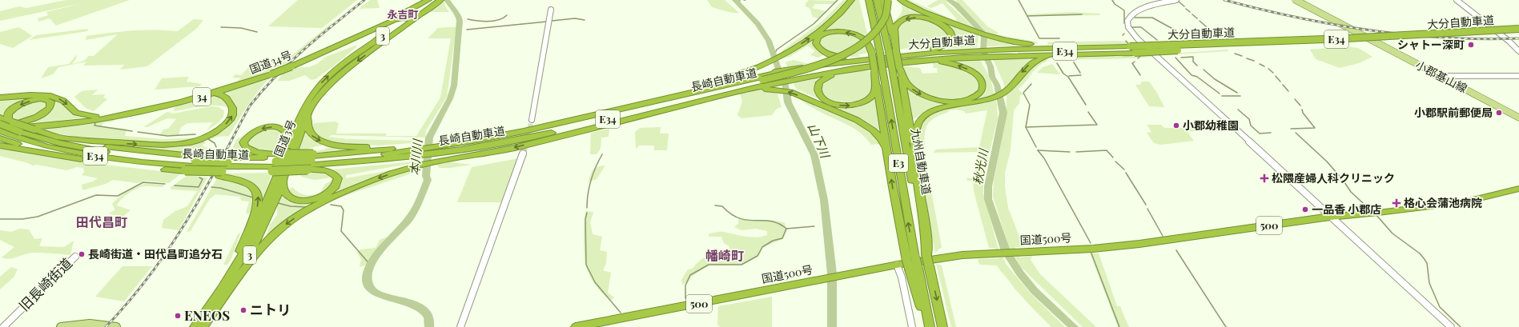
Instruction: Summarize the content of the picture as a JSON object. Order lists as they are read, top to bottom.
{
  "streets": {
    "highway": [
      "大分自動車道",
      "3",
      "E34",
      "国道34号",
      "長崎自動車道",
      "34",
      "国道3号",
      "九州自動車道",
      "E3",
      "500",
      "国道500号"
    ],
    "main road": ["小郡基山線"],
    "street": ["旧長崎街道"]
  },
  "crossings": [
    ["大分自動車道", "九州自動車道"],
    ["国道34号", "長崎自動車道"],
    ["国道34号", "34"],
    ["国道34号", "国道3号"]
  ],
  "districts": ["永吉町", "田代昌町", "幡崎町"],
  "water": ["山下川", "本川川", "秋光川"],
  "places": {
    "other": [
      "シャトー深町",
      "小郡駅前郵便局",
      "小郡幼稚園",
      "一品香 小郡店",
      "長崎街道・田代昌町追分石",
      "ニトリ",
      "ENEOS"
    ],
    "health": ["松隈産婦人科クリニック", "格心会蒲池病院"]
  }
}
